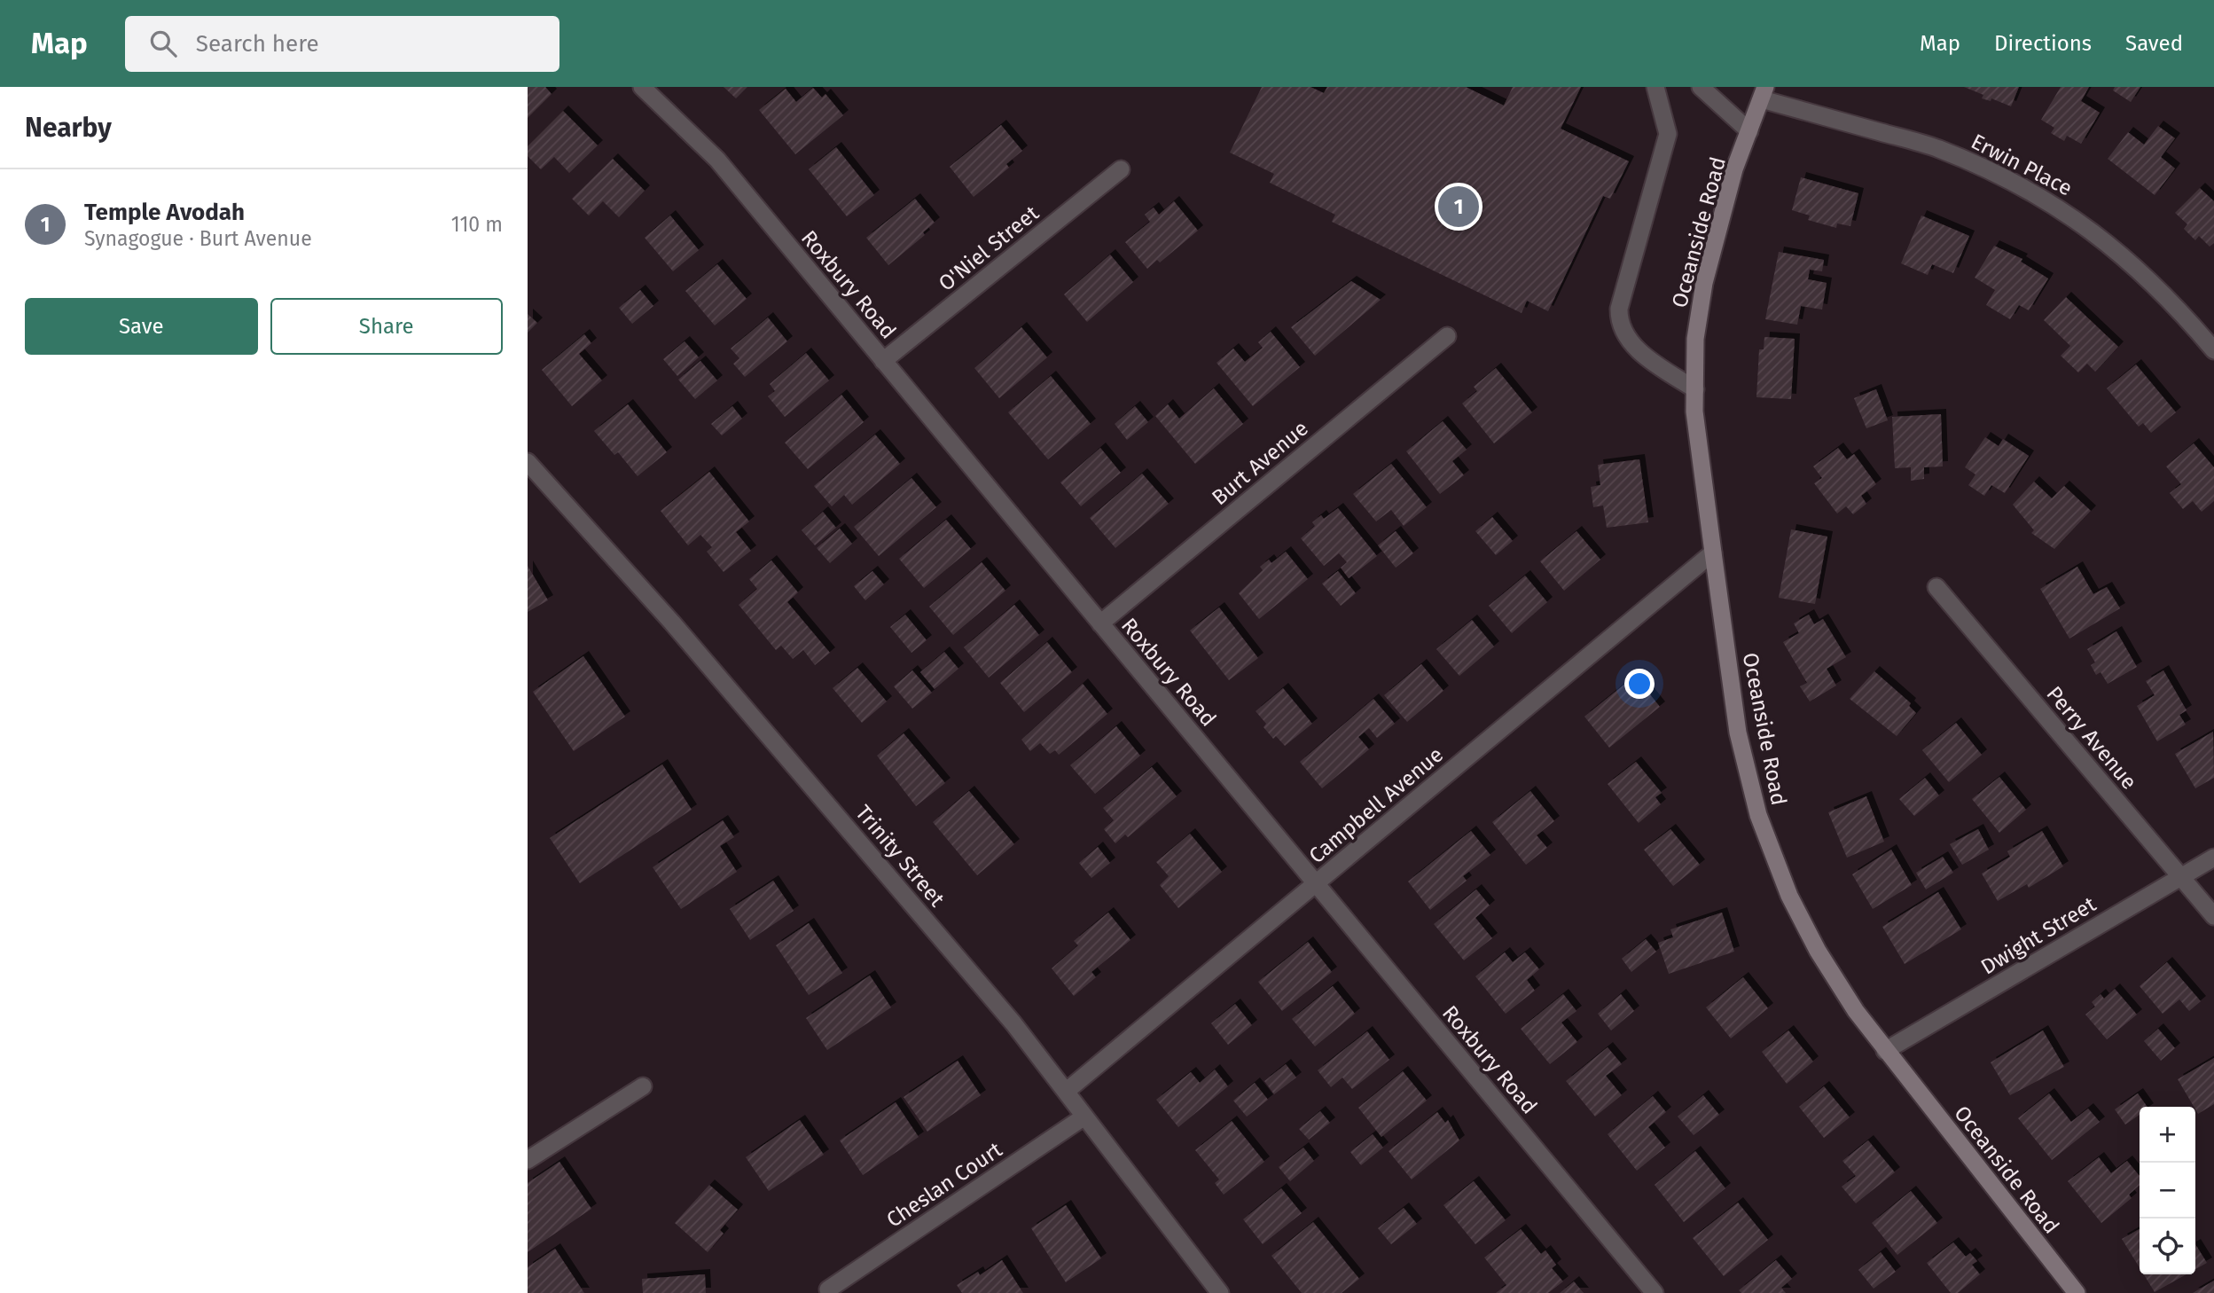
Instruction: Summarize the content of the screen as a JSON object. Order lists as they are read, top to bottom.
{
  "streets": {
    "main road": ["Oceanside Road"],
    "street": [
      "Erwin Place",
      "O'Niel Street",
      "Roxbury Road",
      "Burt Avenue",
      "Perry Avenue",
      "Campbell Avenue",
      "Trinity Street",
      "Dwight Street",
      "Cheslan Court"
    ]
  },
  "crossings": [
    ["Erwin Place", "Oceanside Road"],
    ["Oceanside Road", "Campbell Avenue"],
    ["Oceanside Road", "Dwight Street"],
    ["O'Niel Street", "Roxbury Road"],
    ["Roxbury Road", "Burt Avenue"],
    ["Roxbury Road", "Campbell Avenue"],
    ["Perry Avenue", "Dwight Street"],
    ["Campbell Avenue", "Trinity Street"],
    ["Trinity Street", "Cheslan Court"]
  ],
  "page": {
    "header": "Map",
    "search": "Search here",
    "nav": ["Map", "Directions", "Saved"],
    "heading": "Nearby",
    "list": [
      {
        "mark": "1",
        "name": "Temple Avodah",
        "note": "Synagogue · Burt Avenue",
        "value": "110 m"
      }
    ],
    "pins": "1",
    "buttons": ["Save", "Share"],
    "map_buttons": ["+", "−"]
  }
}
